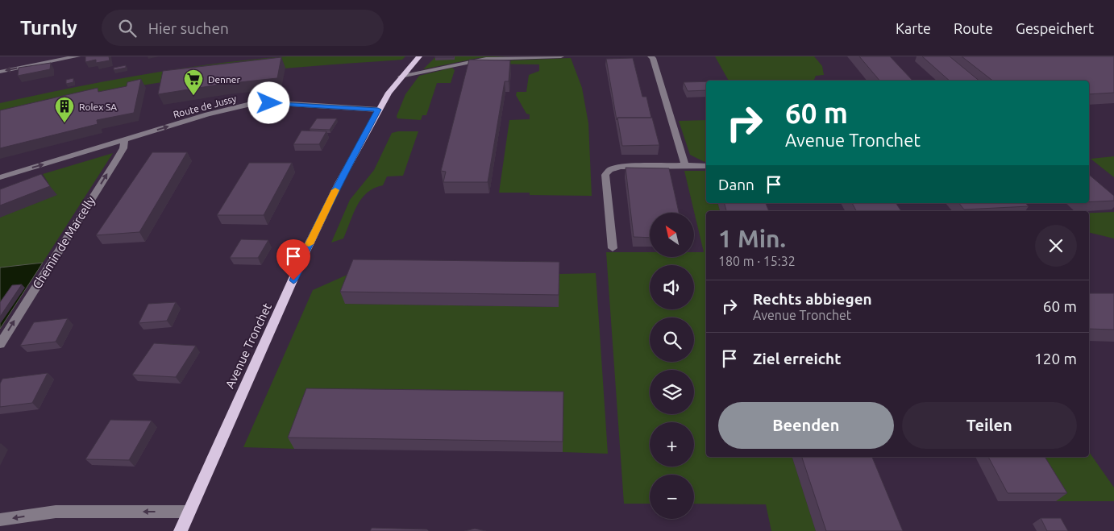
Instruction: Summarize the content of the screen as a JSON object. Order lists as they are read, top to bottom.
{
  "streets": {
    "main road": ["Avenue Tronchet"],
    "street": ["Route de Jussy", "Chemin de Marcelly"]
  },
  "crossings": [
    ["Route de Jussy", "Chemin de Marcelly"],
    ["Route de Jussy", "Avenue Tronchet"]
  ],
  "one_way": ["Route de Jussy", "Chemin de Marcelly"],
  "places": {
    "supermarket": ["Denner"],
    "building": ["Rolex SA"]
  },
  "north": "top left",
  "page": {
    "header": "Turnly",
    "search": "Hier suchen",
    "nav": ["Karte", "Route", "Gespeichert"],
    "turn": ["60 m", "Avenue Tronchet"],
    "then": "Dann",
    "heading": ["1 Min.", "180 m · 15:32"],
    "map_buttons": ["+", "−"],
    "list": [
      {
        "name": "Rechts abbiegen",
        "note": "Avenue Tronchet",
        "value": "60 m"
      },
      {
        "name": "Ziel erreicht",
        "value": "120 m"
      }
    ],
    "buttons": ["Beenden", "Teilen"]
  }
}
